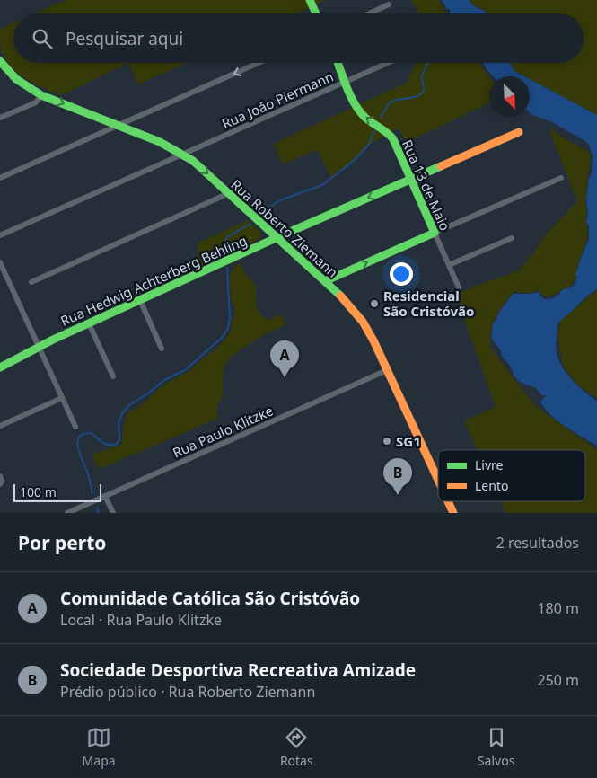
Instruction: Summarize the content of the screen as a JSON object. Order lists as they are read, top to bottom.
{
  "streets": {
    "main road": ["Rua 13 de Maio", "Rua Roberto Ziemann", "Rua Hedwig Achterberg Behling"],
    "street": ["Rua João Piermann", "Rua Paulo Klitzke"]
  },
  "crossings": [
    ["Rua João Piermann", "Rua 13 de Maio"],
    ["Rua João Piermann", "Rua Roberto Ziemann"],
    ["Rua 13 de Maio", "Rua Hedwig Achterberg Behling"],
    ["Rua Roberto Ziemann", "Rua Hedwig Achterberg Behling"],
    ["Rua Roberto Ziemann", "Rua Paulo Klitzke"]
  ],
  "one_way": ["Rua 13 de Maio"],
  "places": ["Residencial São Cristóvão", "SG1"],
  "legend": ["Livre", "Lento"],
  "scale_bar": "100 m",
  "north": "bottom right",
  "page": {
    "search": "Pesquisar aqui",
    "pins": ["A", "B"],
    "scale": "100 m",
    "heading": ["Por perto", "2 resultados"],
    "list": [
      {
        "mark": "A",
        "name": "Comunidade Católica São Cristóvão",
        "note": "Local · Rua Paulo Klitzke",
        "value": "180 m"
      },
      {
        "mark": "B",
        "name": "Sociedade Desportiva Recreativa Amizade",
        "note": "Prédio público · Rua Roberto Ziemann",
        "value": "250 m"
      }
    ],
    "nav": ["Mapa", "Rotas", "Salvos"]
  }
}
